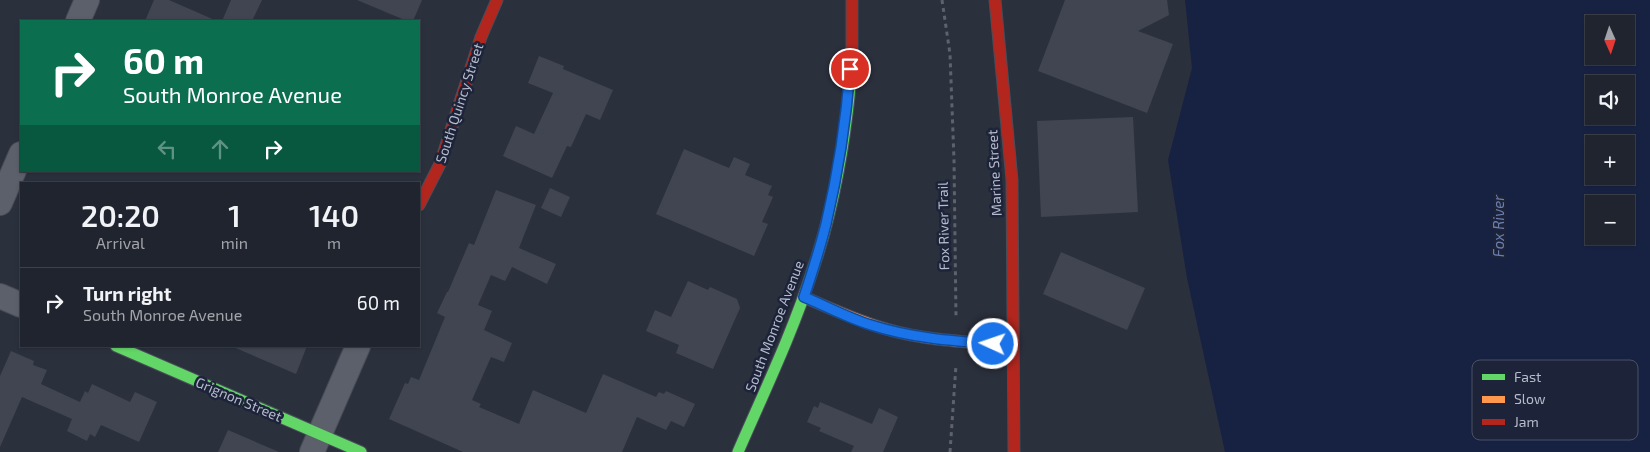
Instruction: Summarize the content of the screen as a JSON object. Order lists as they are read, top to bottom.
{
  "streets": {
    "street": [
      "South Quincy Street",
      "Marine Street",
      "South Monroe Avenue",
      "Grignon Street"
    ],
    "path": ["Fox River Trail"]
  },
  "water": ["Fox River"],
  "legend": ["Fast", "Slow", "Jam"],
  "north": "bottom",
  "page": {
    "map_buttons": ["+", "−"],
    "turn": ["60 m", "South Monroe Avenue"],
    "eta": [
      "20:20",
      "Arrival",
      "1",
      "min",
      "140",
      "m"
    ],
    "list": [
      {
        "name": "Turn right",
        "note": "South Monroe Avenue",
        "value": "60 m"
      }
    ]
  }
}
